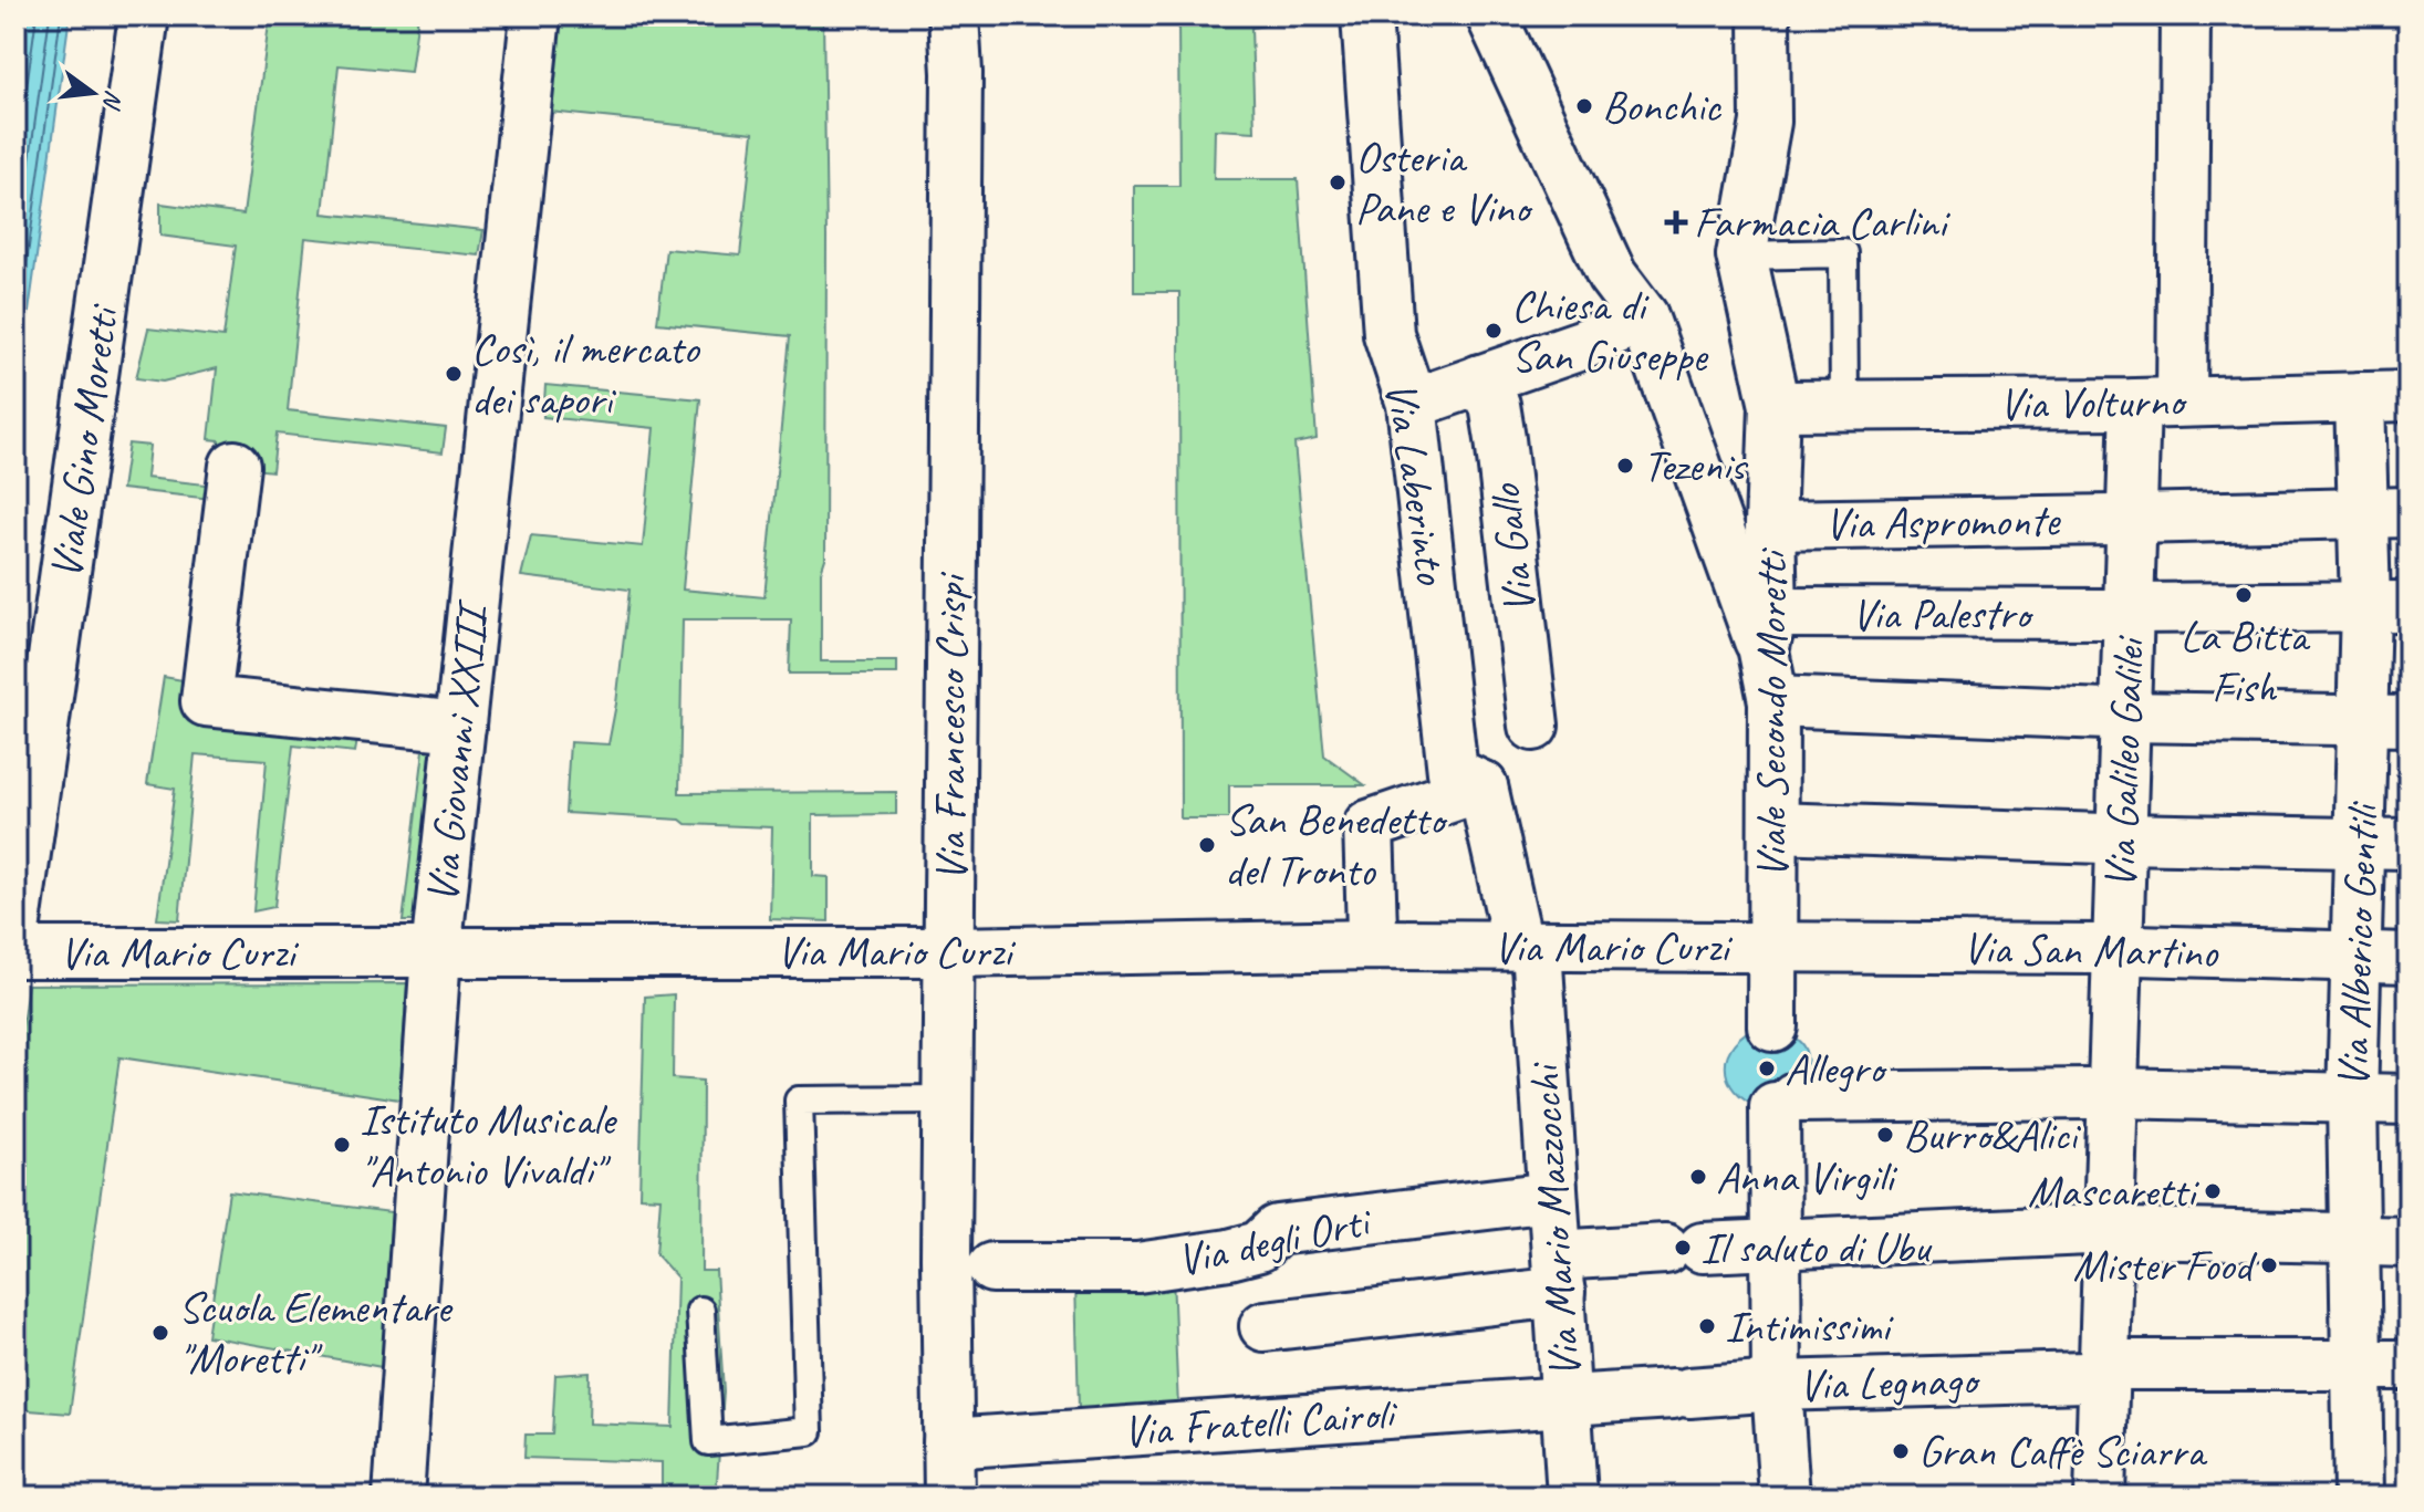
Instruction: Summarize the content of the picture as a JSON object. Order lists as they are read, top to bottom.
{
  "streets": {
    "street": [
      "Via Volturno",
      "Viale Gino Moretti",
      "Via Laberinto",
      "Via Aspromonte",
      "Via Gallo",
      "Via Palestro",
      "Viale Secondo Moretti",
      "Via Francesco Crispi",
      "Via Giovanni XXIII",
      "Via Galileo Galilei",
      "Via Mario Curzi",
      "Via Alberico Gentili",
      "Via San Martino",
      "Via Mario Mazzocchi",
      "Via degli Orti",
      "Via Legnago",
      "Via Fratelli Cairoli"
    ]
  },
  "crossings": [
    ["Via Volturno", "Viale Secondo Moretti"],
    ["Via Volturno", "Via Galileo Galilei"],
    ["Via Volturno", "Via Alberico Gentili"],
    ["Via Aspromonte", "Viale Secondo Moretti"],
    ["Via Aspromonte", "Via Galileo Galilei"],
    ["Via Aspromonte", "Via Alberico Gentili"],
    ["Via Palestro", "Viale Secondo Moretti"],
    ["Via Palestro", "Via Galileo Galilei"],
    ["Via Palestro", "Via Alberico Gentili"],
    ["Viale Secondo Moretti", "Via Mario Curzi"],
    ["Viale Secondo Moretti", "Via San Martino"],
    ["Via Francesco Crispi", "Via Mario Curzi"],
    ["Via Francesco Crispi", "Via Fratelli Cairoli"],
    ["Via Giovanni XXIII", "Via Mario Curzi"],
    ["Via Galileo Galilei", "Via San Martino"],
    ["Via Galileo Galilei", "Via Legnago"],
    ["Via Mario Curzi", "Via San Martino"],
    ["Via Mario Curzi", "Via Mario Mazzocchi"],
    ["Via Alberico Gentili", "Via San Martino"],
    ["Via Alberico Gentili", "Via Legnago"],
    ["Via Mario Mazzocchi", "Via degli Orti"],
    ["Via Mario Mazzocchi", "Via Legnago"],
    ["Via Mario Mazzocchi", "Via Fratelli Cairoli"],
    ["Via Legnago", "Via Fratelli Cairoli"]
  ],
  "places": {
    "other": [
      "Bonchic",
      "Osteria Pane e Vino",
      "Chiesa di San Giuseppe",
      "Così, il mercato dei sapori",
      "Tezenis",
      "La Bitta Fish",
      "San Benedetto del Tronto",
      "Allegro",
      "Burro&Alici",
      "Istituto Musicale \"Antonio Vivaldi\"",
      "Anna Virgili",
      "Mascaretti",
      "Il saluto di Ubu",
      "Mister Food",
      "Intimissimi",
      "Scuola Elementare \"Moretti\"",
      "Gran Caffè Sciarra"
    ],
    "health": ["Farmacia Carlini"]
  },
  "north": "right"
}
